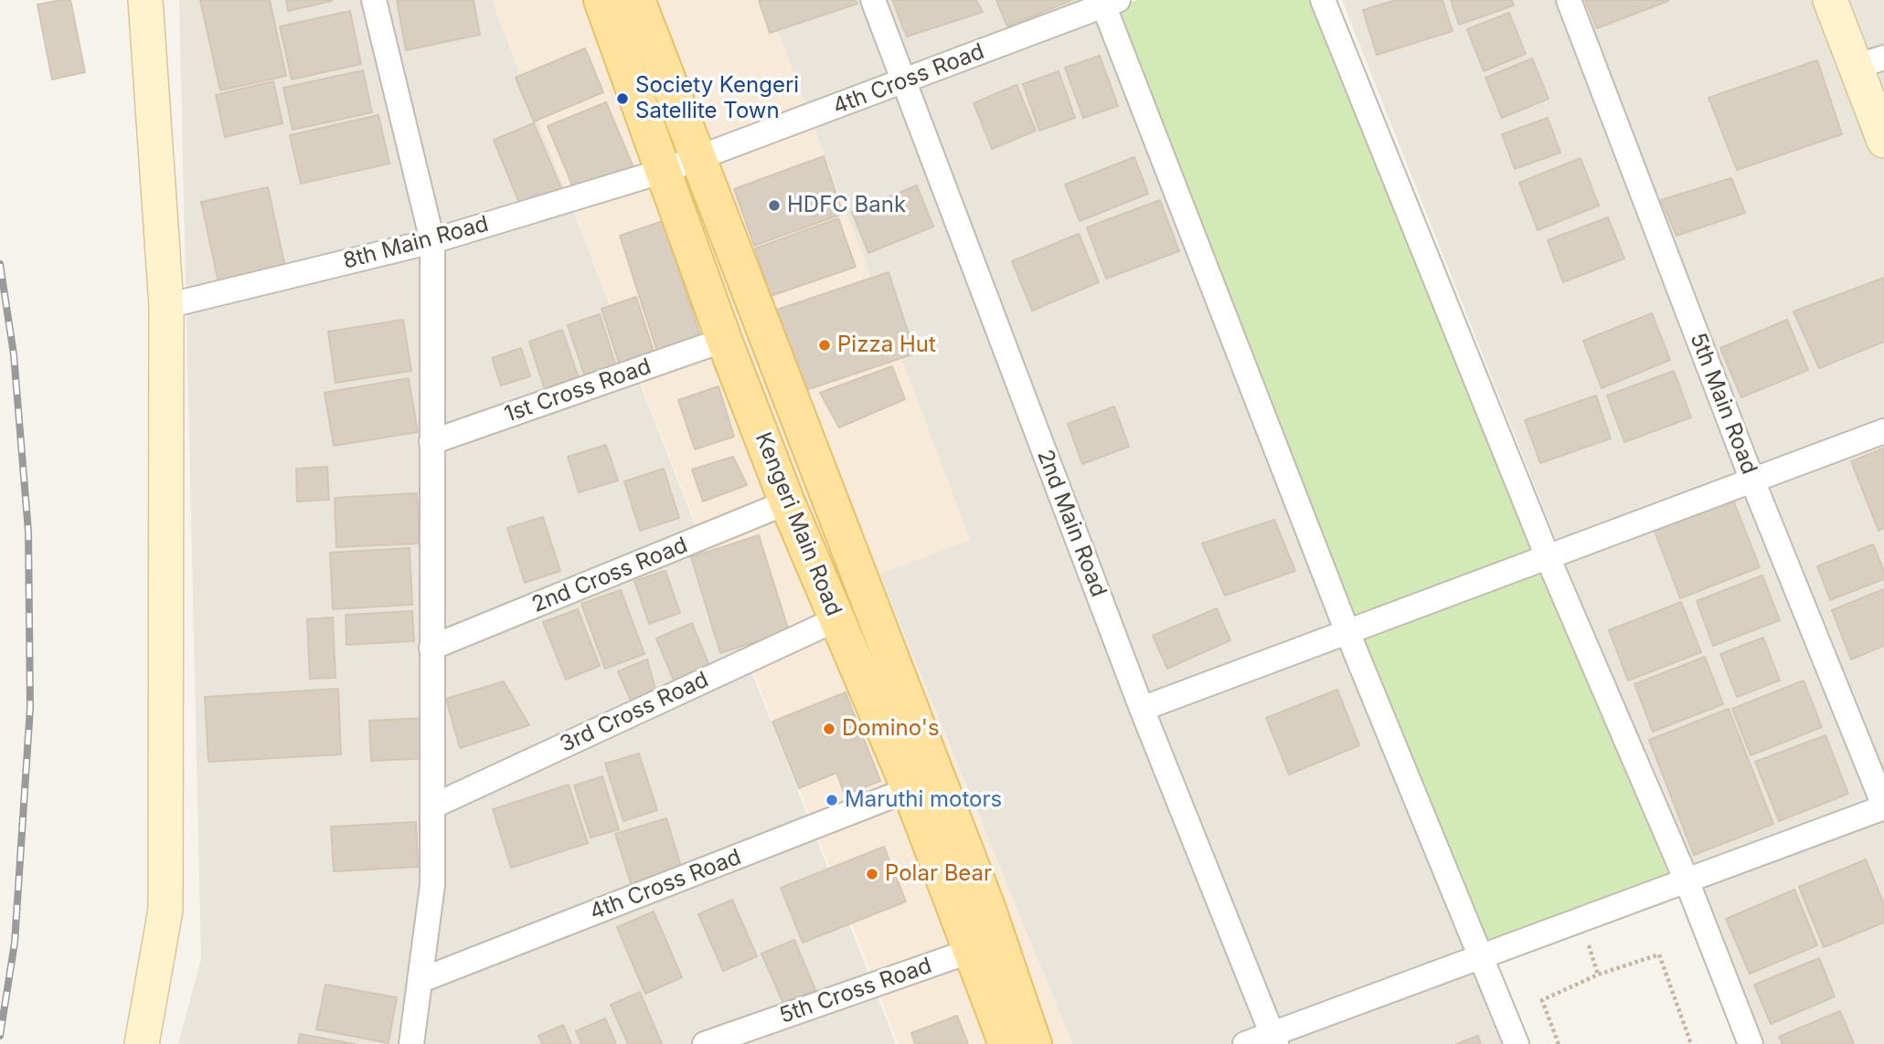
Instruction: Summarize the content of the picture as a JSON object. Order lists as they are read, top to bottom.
{
  "streets": {
    "main road": ["Kengeri Main Road"],
    "street": [
      "4th Cross Road",
      "8th Main Road",
      "1st Cross Road",
      "5th Main Road",
      "2nd Main Road",
      "2nd Cross Road",
      "3rd Cross Road",
      "5th Cross Road"
    ]
  },
  "crossings": [
    ["4th Cross Road", "8th Main Road"],
    ["4th Cross Road", "2nd Main Road"],
    ["4th Cross Road", "Kengeri Main Road"],
    ["8th Main Road", "Kengeri Main Road"],
    ["1st Cross Road", "Kengeri Main Road"],
    ["Kengeri Main Road", "2nd Cross Road"],
    ["Kengeri Main Road", "3rd Cross Road"],
    ["Kengeri Main Road", "5th Cross Road"]
  ],
  "places": [
    "Society Kengeri Satellite Town",
    "HDFC Bank",
    "Pizza Hut",
    "Domino's",
    "Maruthi motors",
    "Polar Bear"
  ]
}
